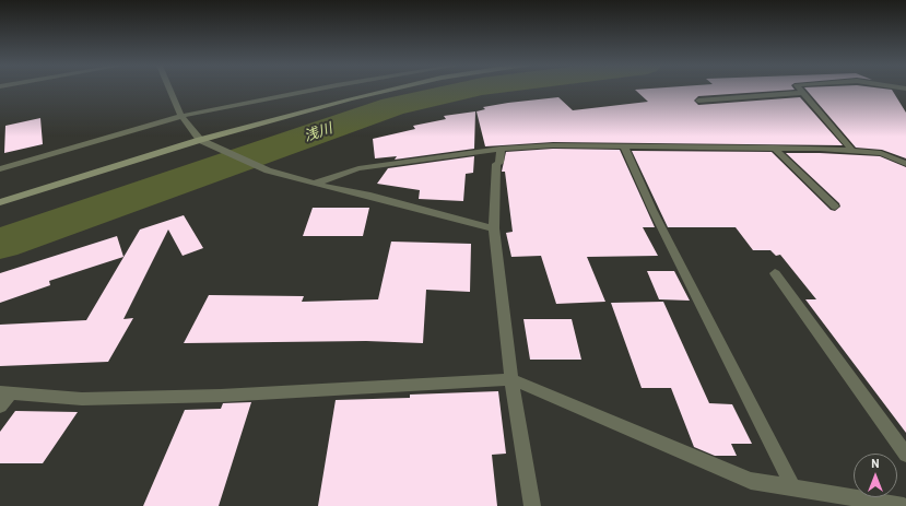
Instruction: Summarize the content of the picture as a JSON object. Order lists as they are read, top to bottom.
{
  "water": ["浅川"],
  "north": "top"
}
